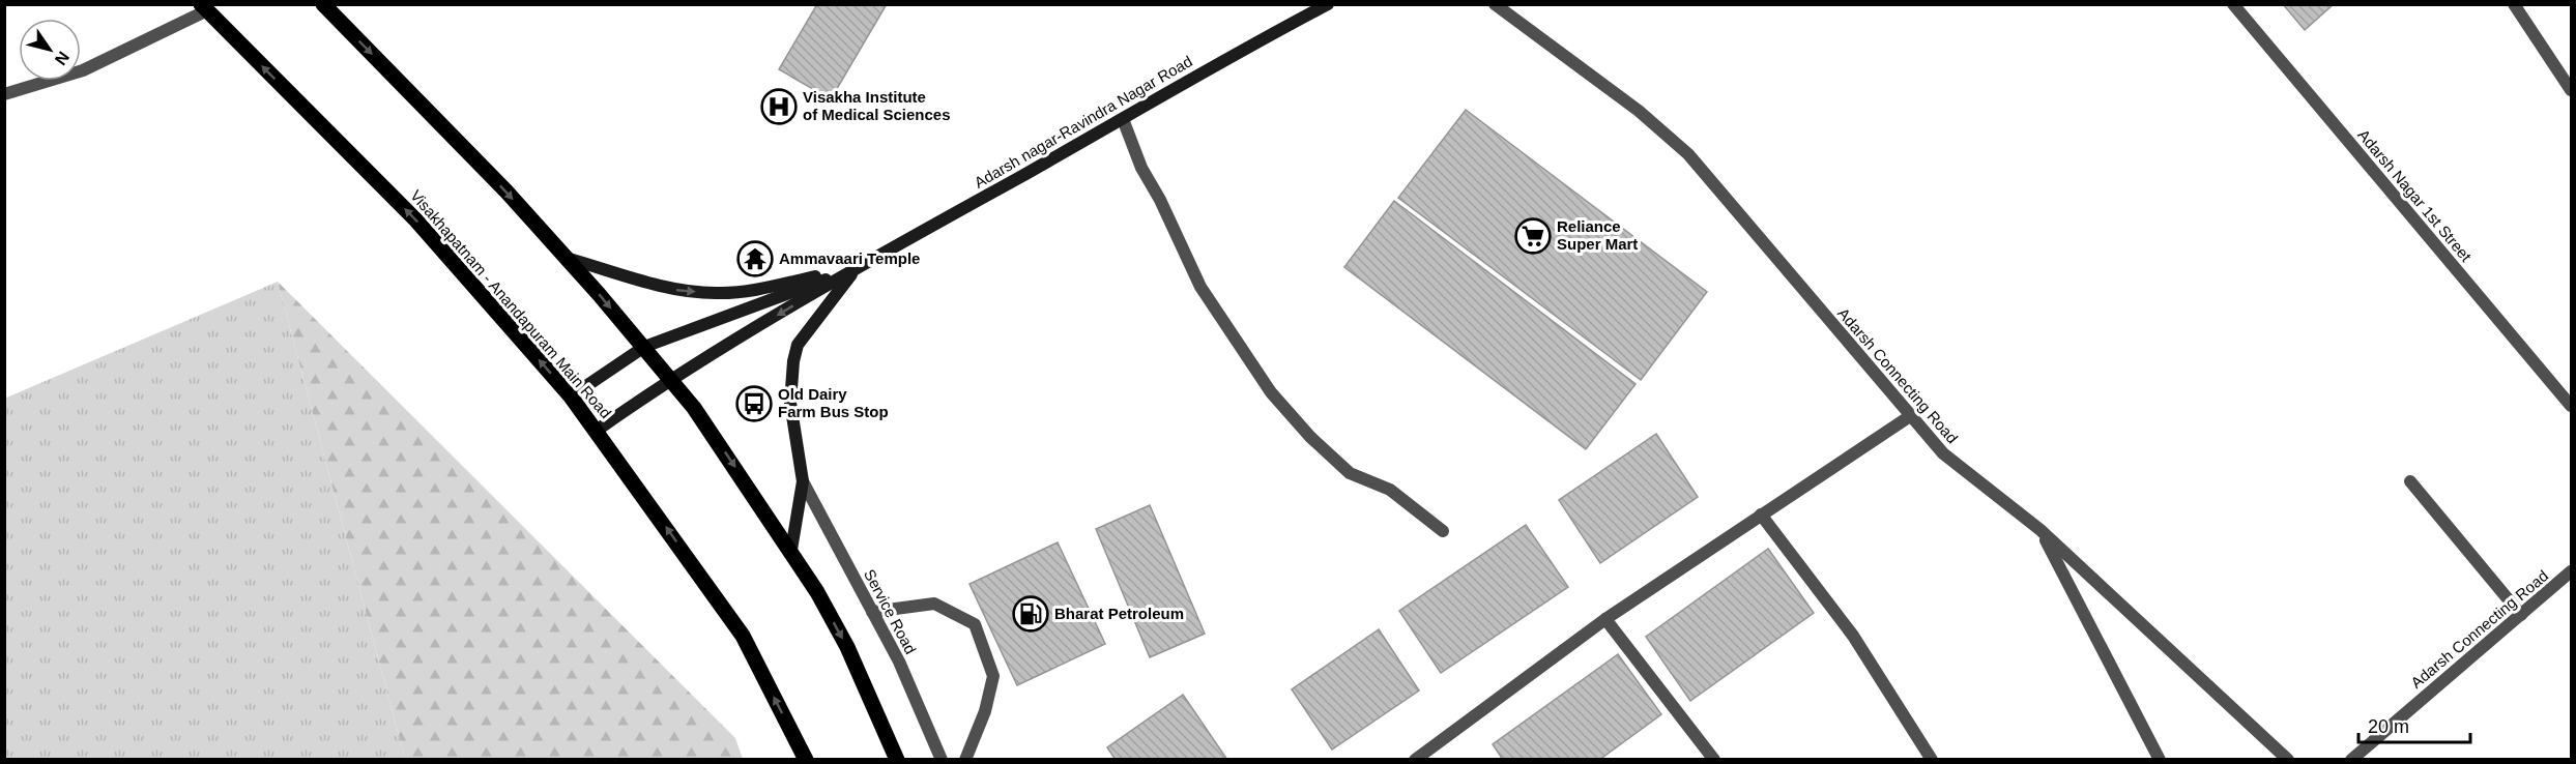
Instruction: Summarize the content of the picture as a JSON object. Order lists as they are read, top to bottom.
{
  "streets": {
    "main road": ["Visakhapatnam - Anandapuram Main Road"],
    "street": [
      "Adarsh nagar-Ravindra Nagar Road",
      "Adarsh Nagar 1st Street",
      "Adarsh Connecting Road",
      "Service Road"
    ]
  },
  "places": {
    "hospital": ["Visakha Institute of Medical Sciences"],
    "supermarket": ["Reliance Super Mart"],
    "temple": ["Ammavaari Temple"],
    "bus stop": ["Old Dairy Farm Bus Stop"],
    "fuel station": ["Bharat Petroleum"]
  },
  "scale_bar": "20 m",
  "north": "bottom right"
}
